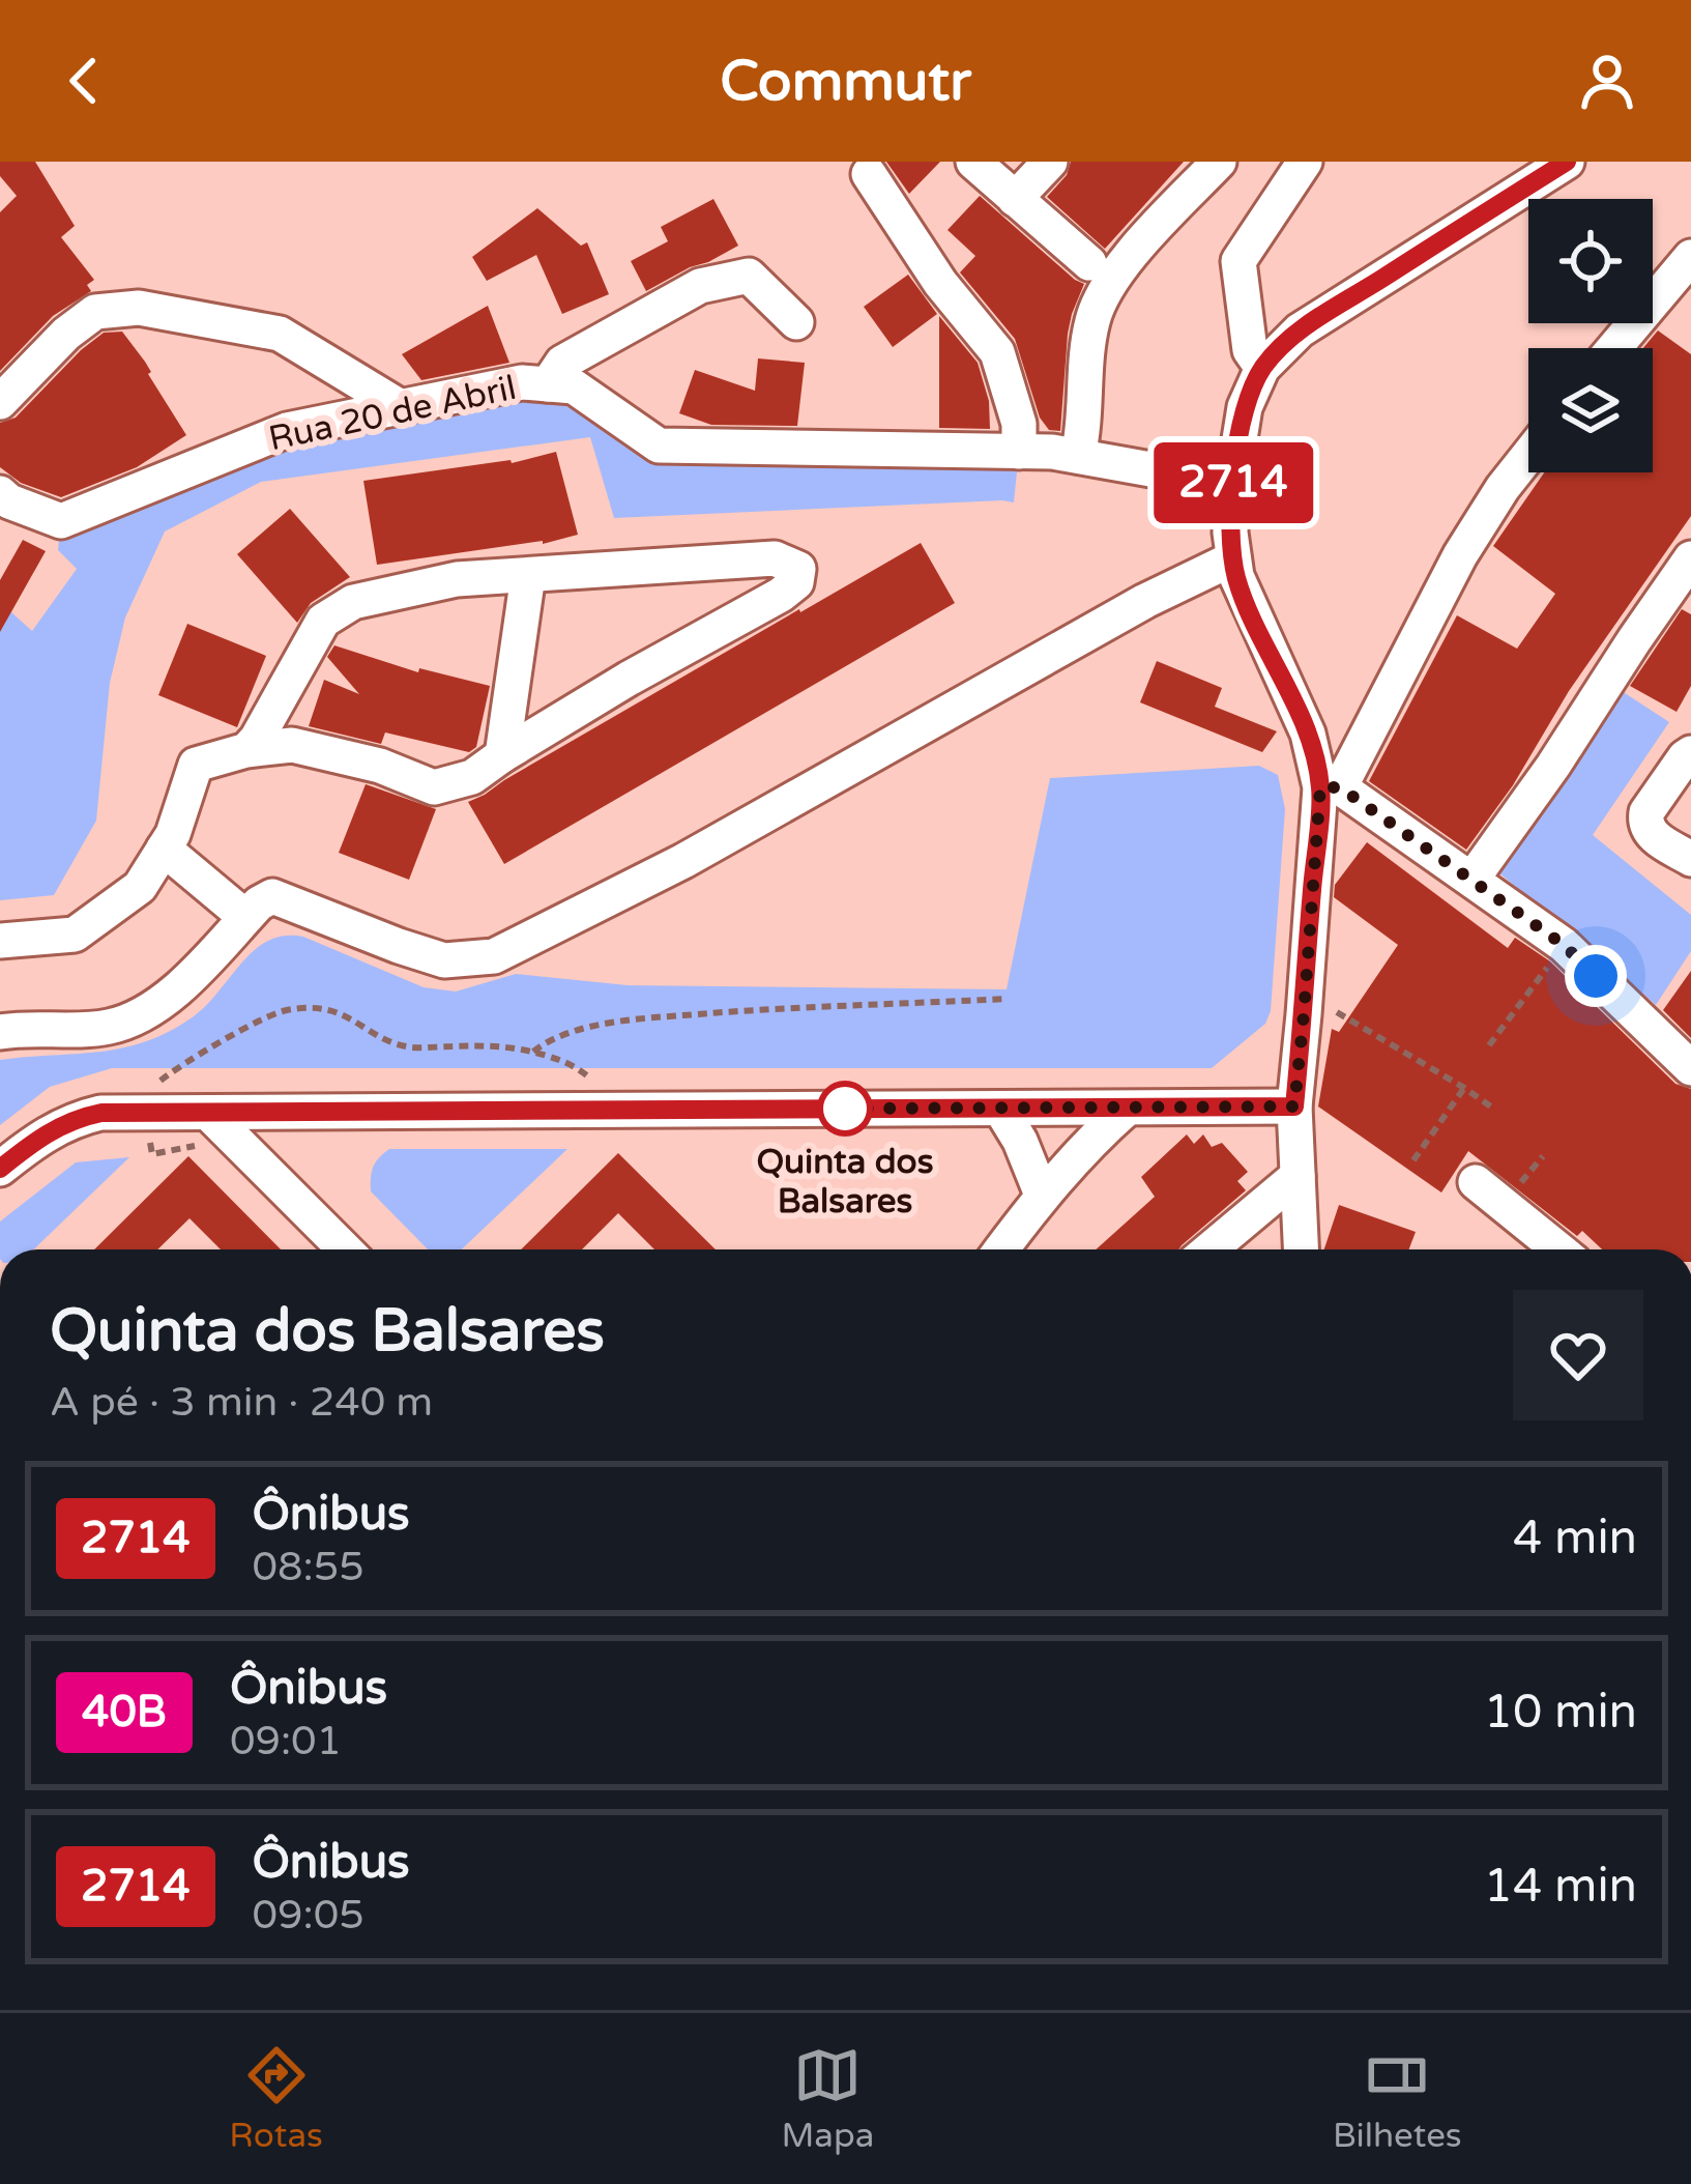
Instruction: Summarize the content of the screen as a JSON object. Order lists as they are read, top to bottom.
{
  "streets": {
    "street": ["Rua 20 de Abril"]
  },
  "places": ["Quinta dos Balsares"],
  "lines": ["bus line 2714"],
  "page": {
    "header": "Commutr",
    "on_map": "2714",
    "heading": ["Quinta dos Balsares", "A pé · 3 min · 240 m"],
    "list": [
      {
        "mark": "2714",
        "name": "Ônibus",
        "note": "08:55",
        "value": "4 min"
      },
      {
        "mark": "40B",
        "name": "Ônibus",
        "note": "09:01",
        "value": "10 min"
      },
      {
        "mark": "2714",
        "name": "Ônibus",
        "note": "09:05",
        "value": "14 min"
      }
    ],
    "tabs": ["Rotas", "Mapa", "Bilhetes"]
  }
}
